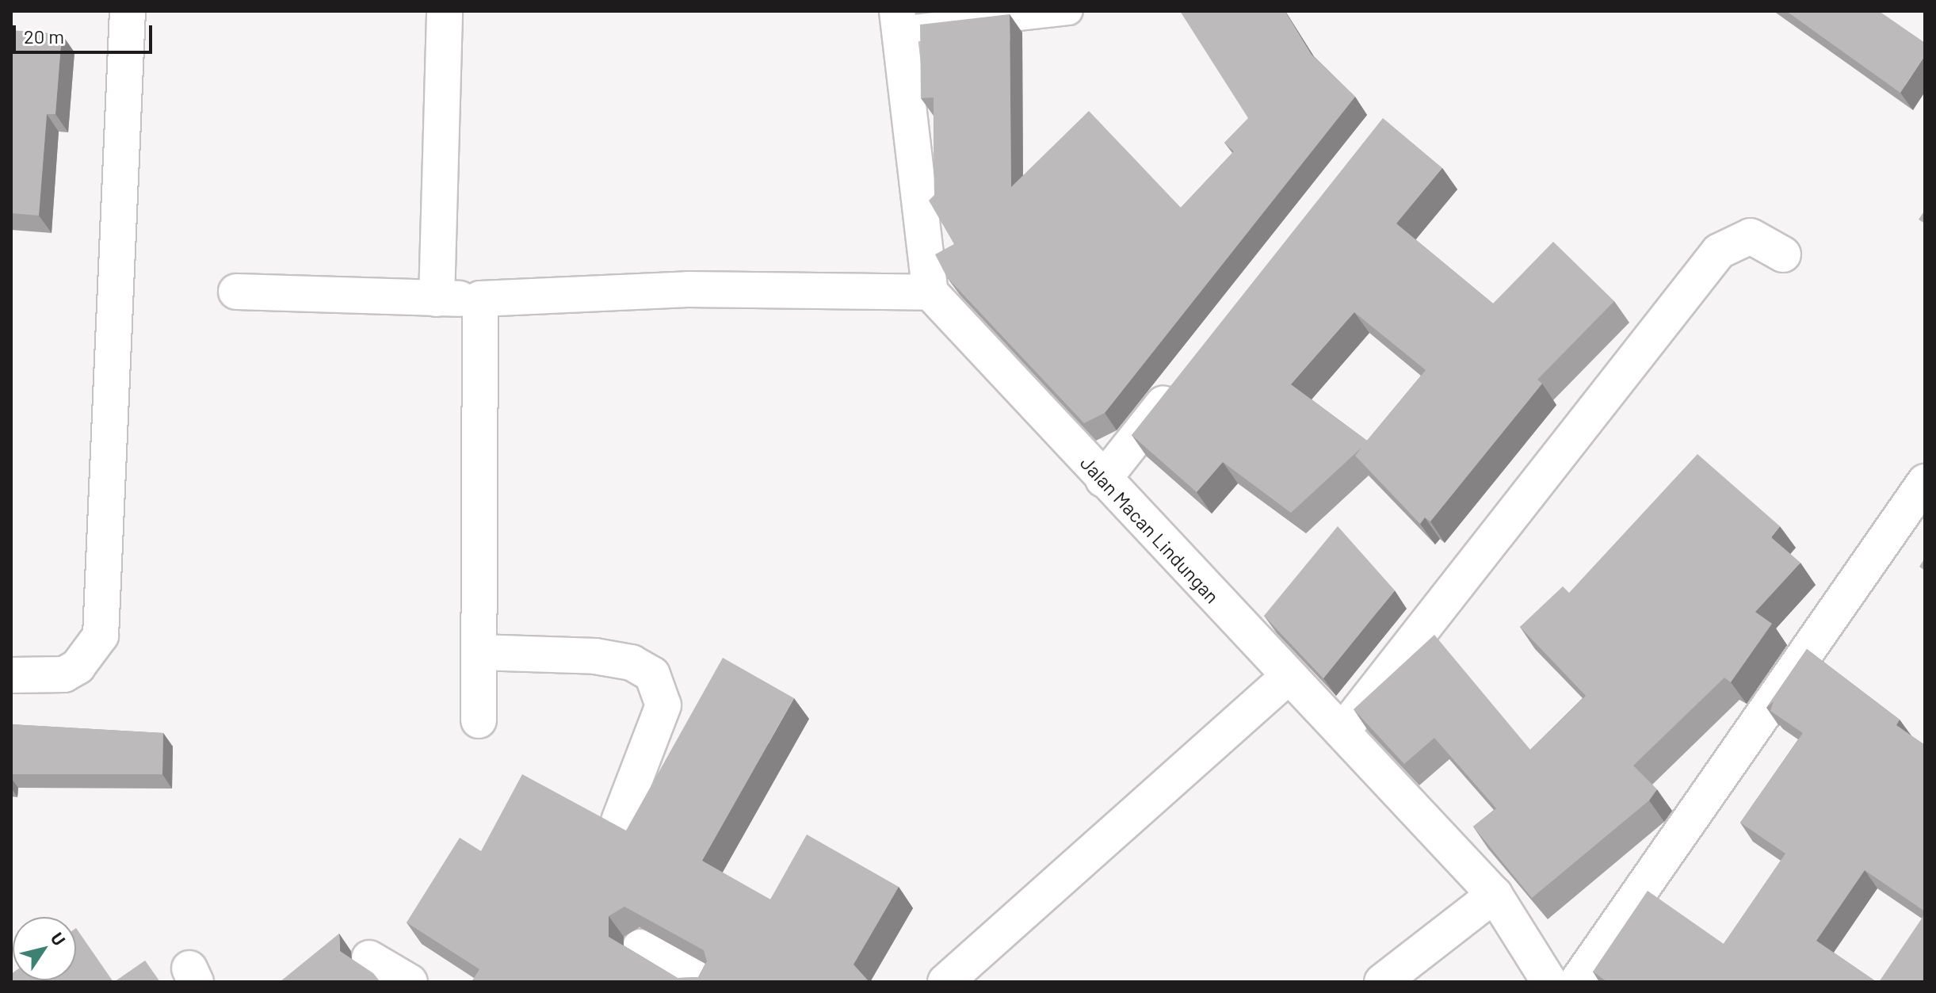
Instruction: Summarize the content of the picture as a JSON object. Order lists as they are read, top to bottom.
{
  "streets": {
    "street": ["Jalan Macan Lindungan"]
  },
  "scale_bar": "20 m",
  "north": "top right"
}
